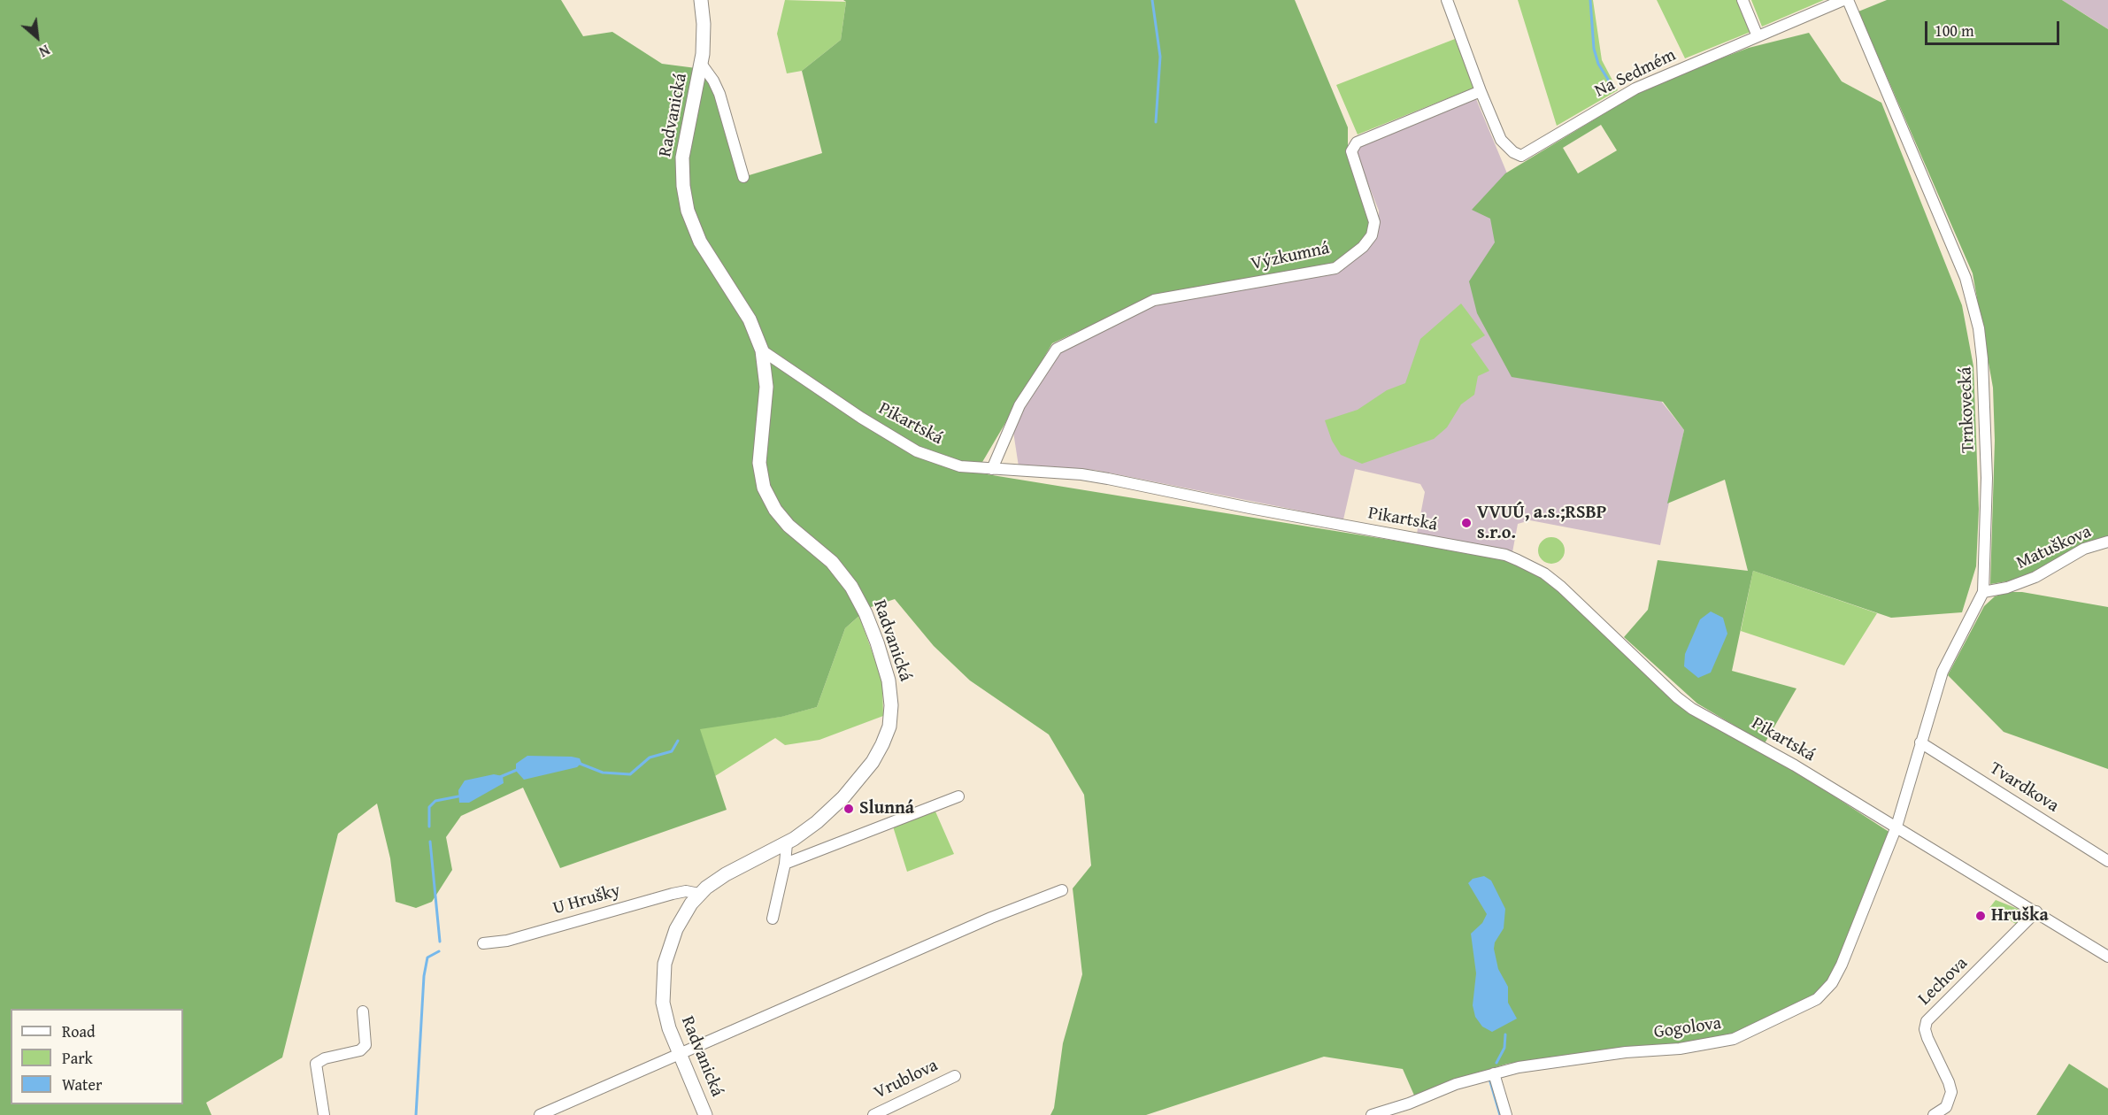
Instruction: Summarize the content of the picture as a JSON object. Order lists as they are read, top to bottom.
{
  "streets": {
    "street": [
      "Na Sedmém",
      "Radvanická",
      "Výzkumná",
      "Trnkovecká",
      "Pikartská",
      "Matuškova",
      "Tvardkova",
      "U Hrušky",
      "Lechova",
      "Gogolova",
      "Vrublova"
    ]
  },
  "crossings": [
    ["Na Sedmém", "Výzkumná"],
    ["Na Sedmém", "Trnkovecká"],
    ["Radvanická", "Pikartská"],
    ["Radvanická", "U Hrušky"],
    ["Výzkumná", "Pikartská"],
    ["Trnkovecká", "Pikartská"],
    ["Trnkovecká", "Matuškova"],
    ["Trnkovecká", "Tvardkova"],
    ["Trnkovecká", "Gogolova"],
    ["Pikartská", "Lechova"],
    ["Pikartská", "Gogolova"]
  ],
  "places": ["VVUÚ, a.s.;RSBP s.r.o.", "Slunná", "Hruška"],
  "legend": ["Road", "Park", "Water"],
  "scale_bar": "100 m",
  "north": "bottom right"
}
